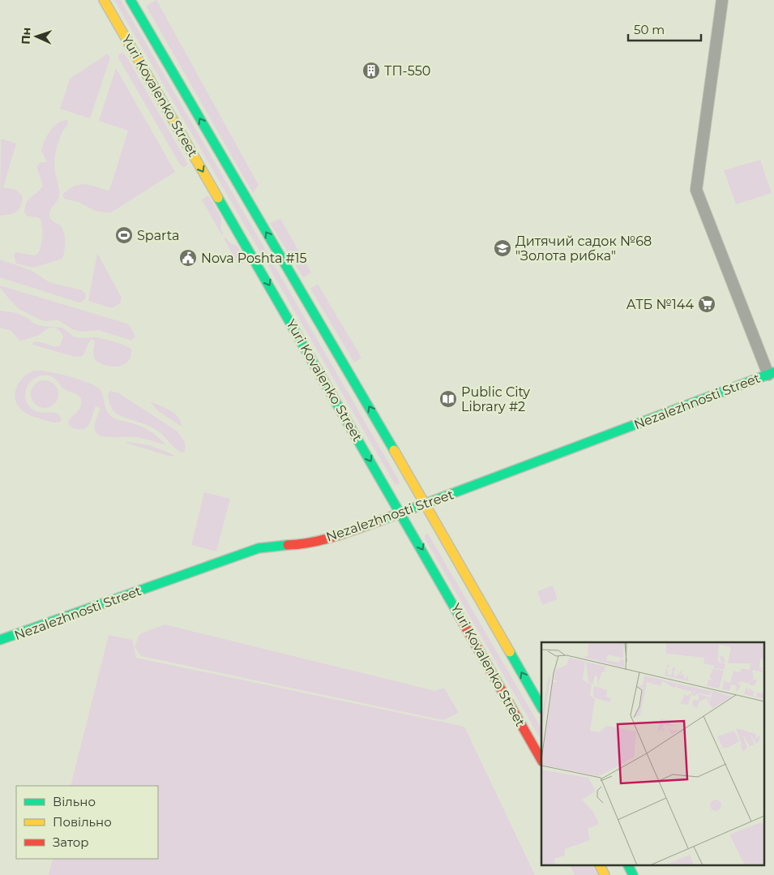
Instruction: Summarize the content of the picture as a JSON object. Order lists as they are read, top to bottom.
{
  "streets": {
    "main road": ["Yuri Kovalenko Street", "Nezalezhnosti Street"]
  },
  "crossings": [
    ["Yuri Kovalenko Street", "Nezalezhnosti Street"]
  ],
  "places": {
    "building": ["ТП-550"],
    "sports": ["Sparta"],
    "school or university": ["Дитячий садок №68 \"Золота рибка\""],
    "public building": ["Nova Poshta #15"],
    "supermarket": ["АТБ №144"],
    "library": ["Public City Library #2"]
  },
  "legend": ["Вільно", "Повільно", "Затор"],
  "scale_bar": "50 m",
  "north": "left"
}
